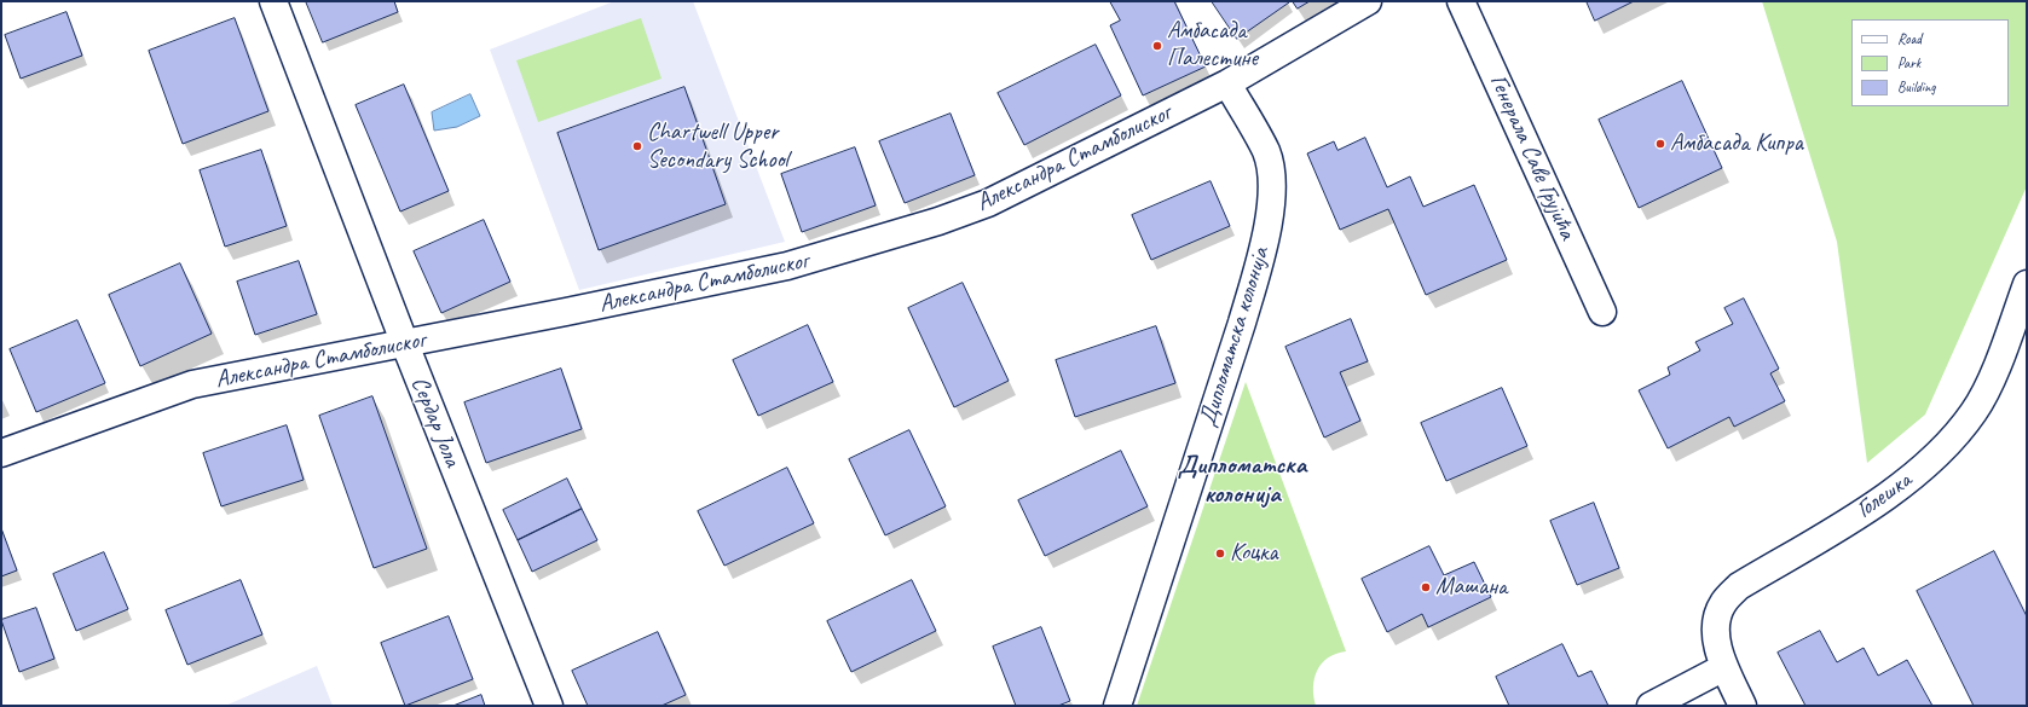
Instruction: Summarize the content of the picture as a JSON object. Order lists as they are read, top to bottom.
{
  "streets": {
    "street": [
      "Генерала Саве Грујића",
      "Александра Стамболиског",
      "Дипломатска колонија",
      "Сердар Јола",
      "Голешка"
    ]
  },
  "crossings": [
    ["Александра Стамболиског", "Дипломатска колонија"],
    ["Александра Стамболиског", "Сердар Јола"]
  ],
  "districts": ["Дипломатска колонија"],
  "places": [
    "Амбасада Палестине",
    "Амбасада Кипра",
    "Chartwell Upper Secondary School",
    "Коцка",
    "Машана"
  ],
  "legend": ["Road", "Park", "Building"]
}
